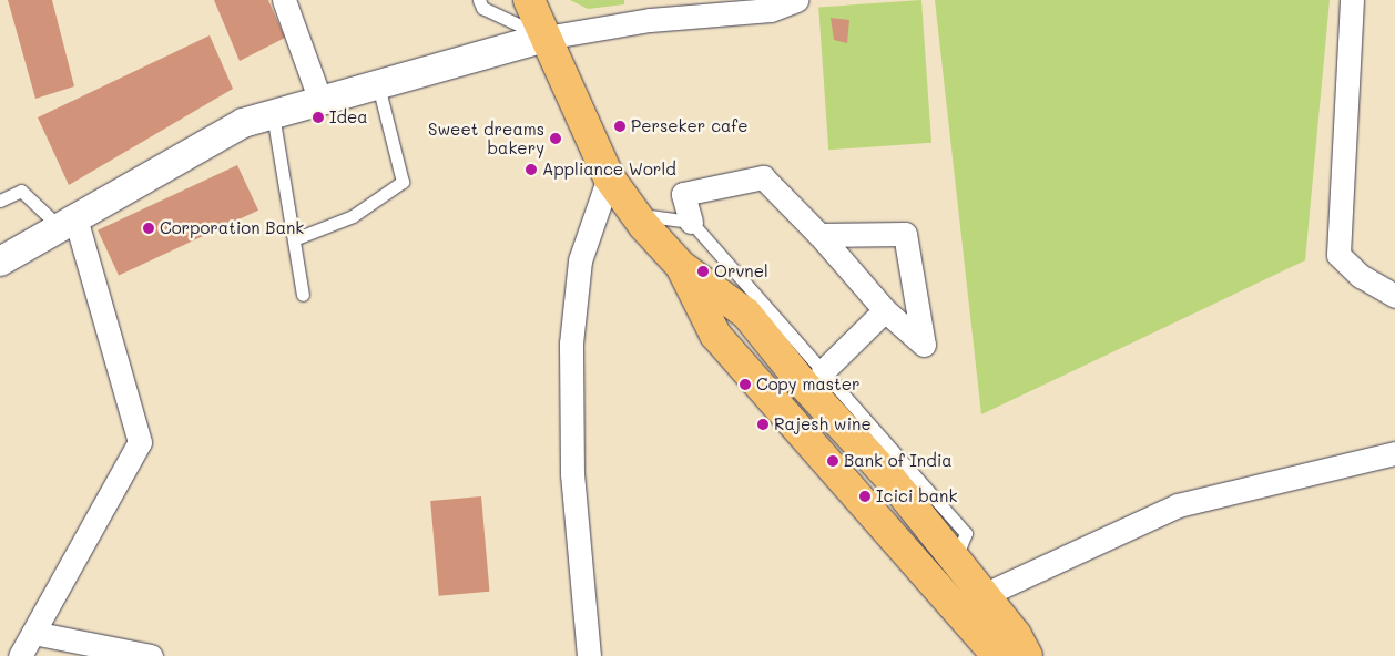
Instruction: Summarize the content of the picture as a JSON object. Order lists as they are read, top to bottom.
{
  "places": [
    "Idea",
    "Perseker cafe",
    "Sweet dreams bakery",
    "Appliance World",
    "Corporation Bank",
    "Orvnel",
    "Copy master",
    "Rajesh wine",
    "Bank of India",
    "Icici bank"
  ]
}
